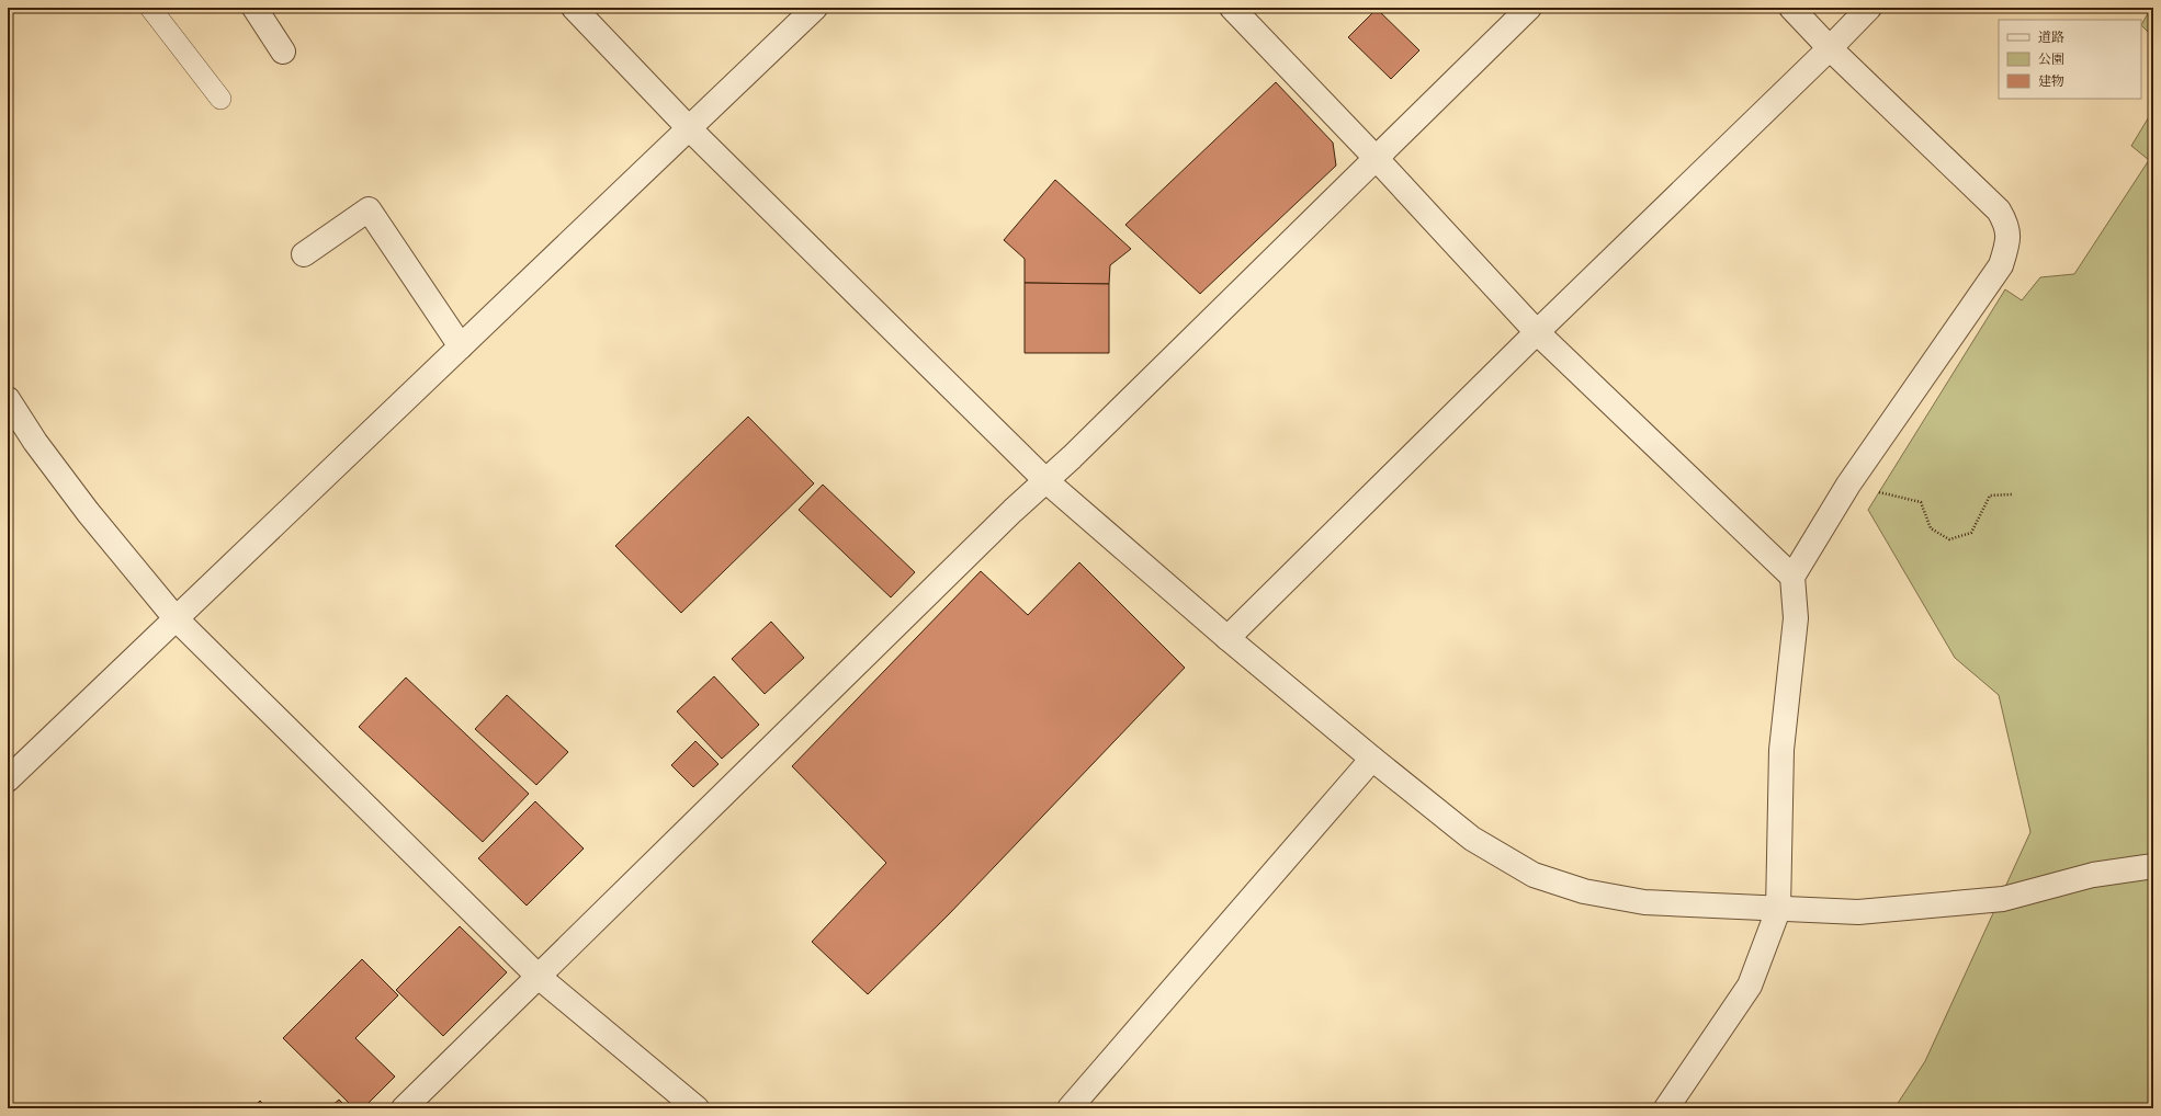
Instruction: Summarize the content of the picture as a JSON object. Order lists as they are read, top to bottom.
{
  "legend": ["道路", "公園", "建物"]
}
